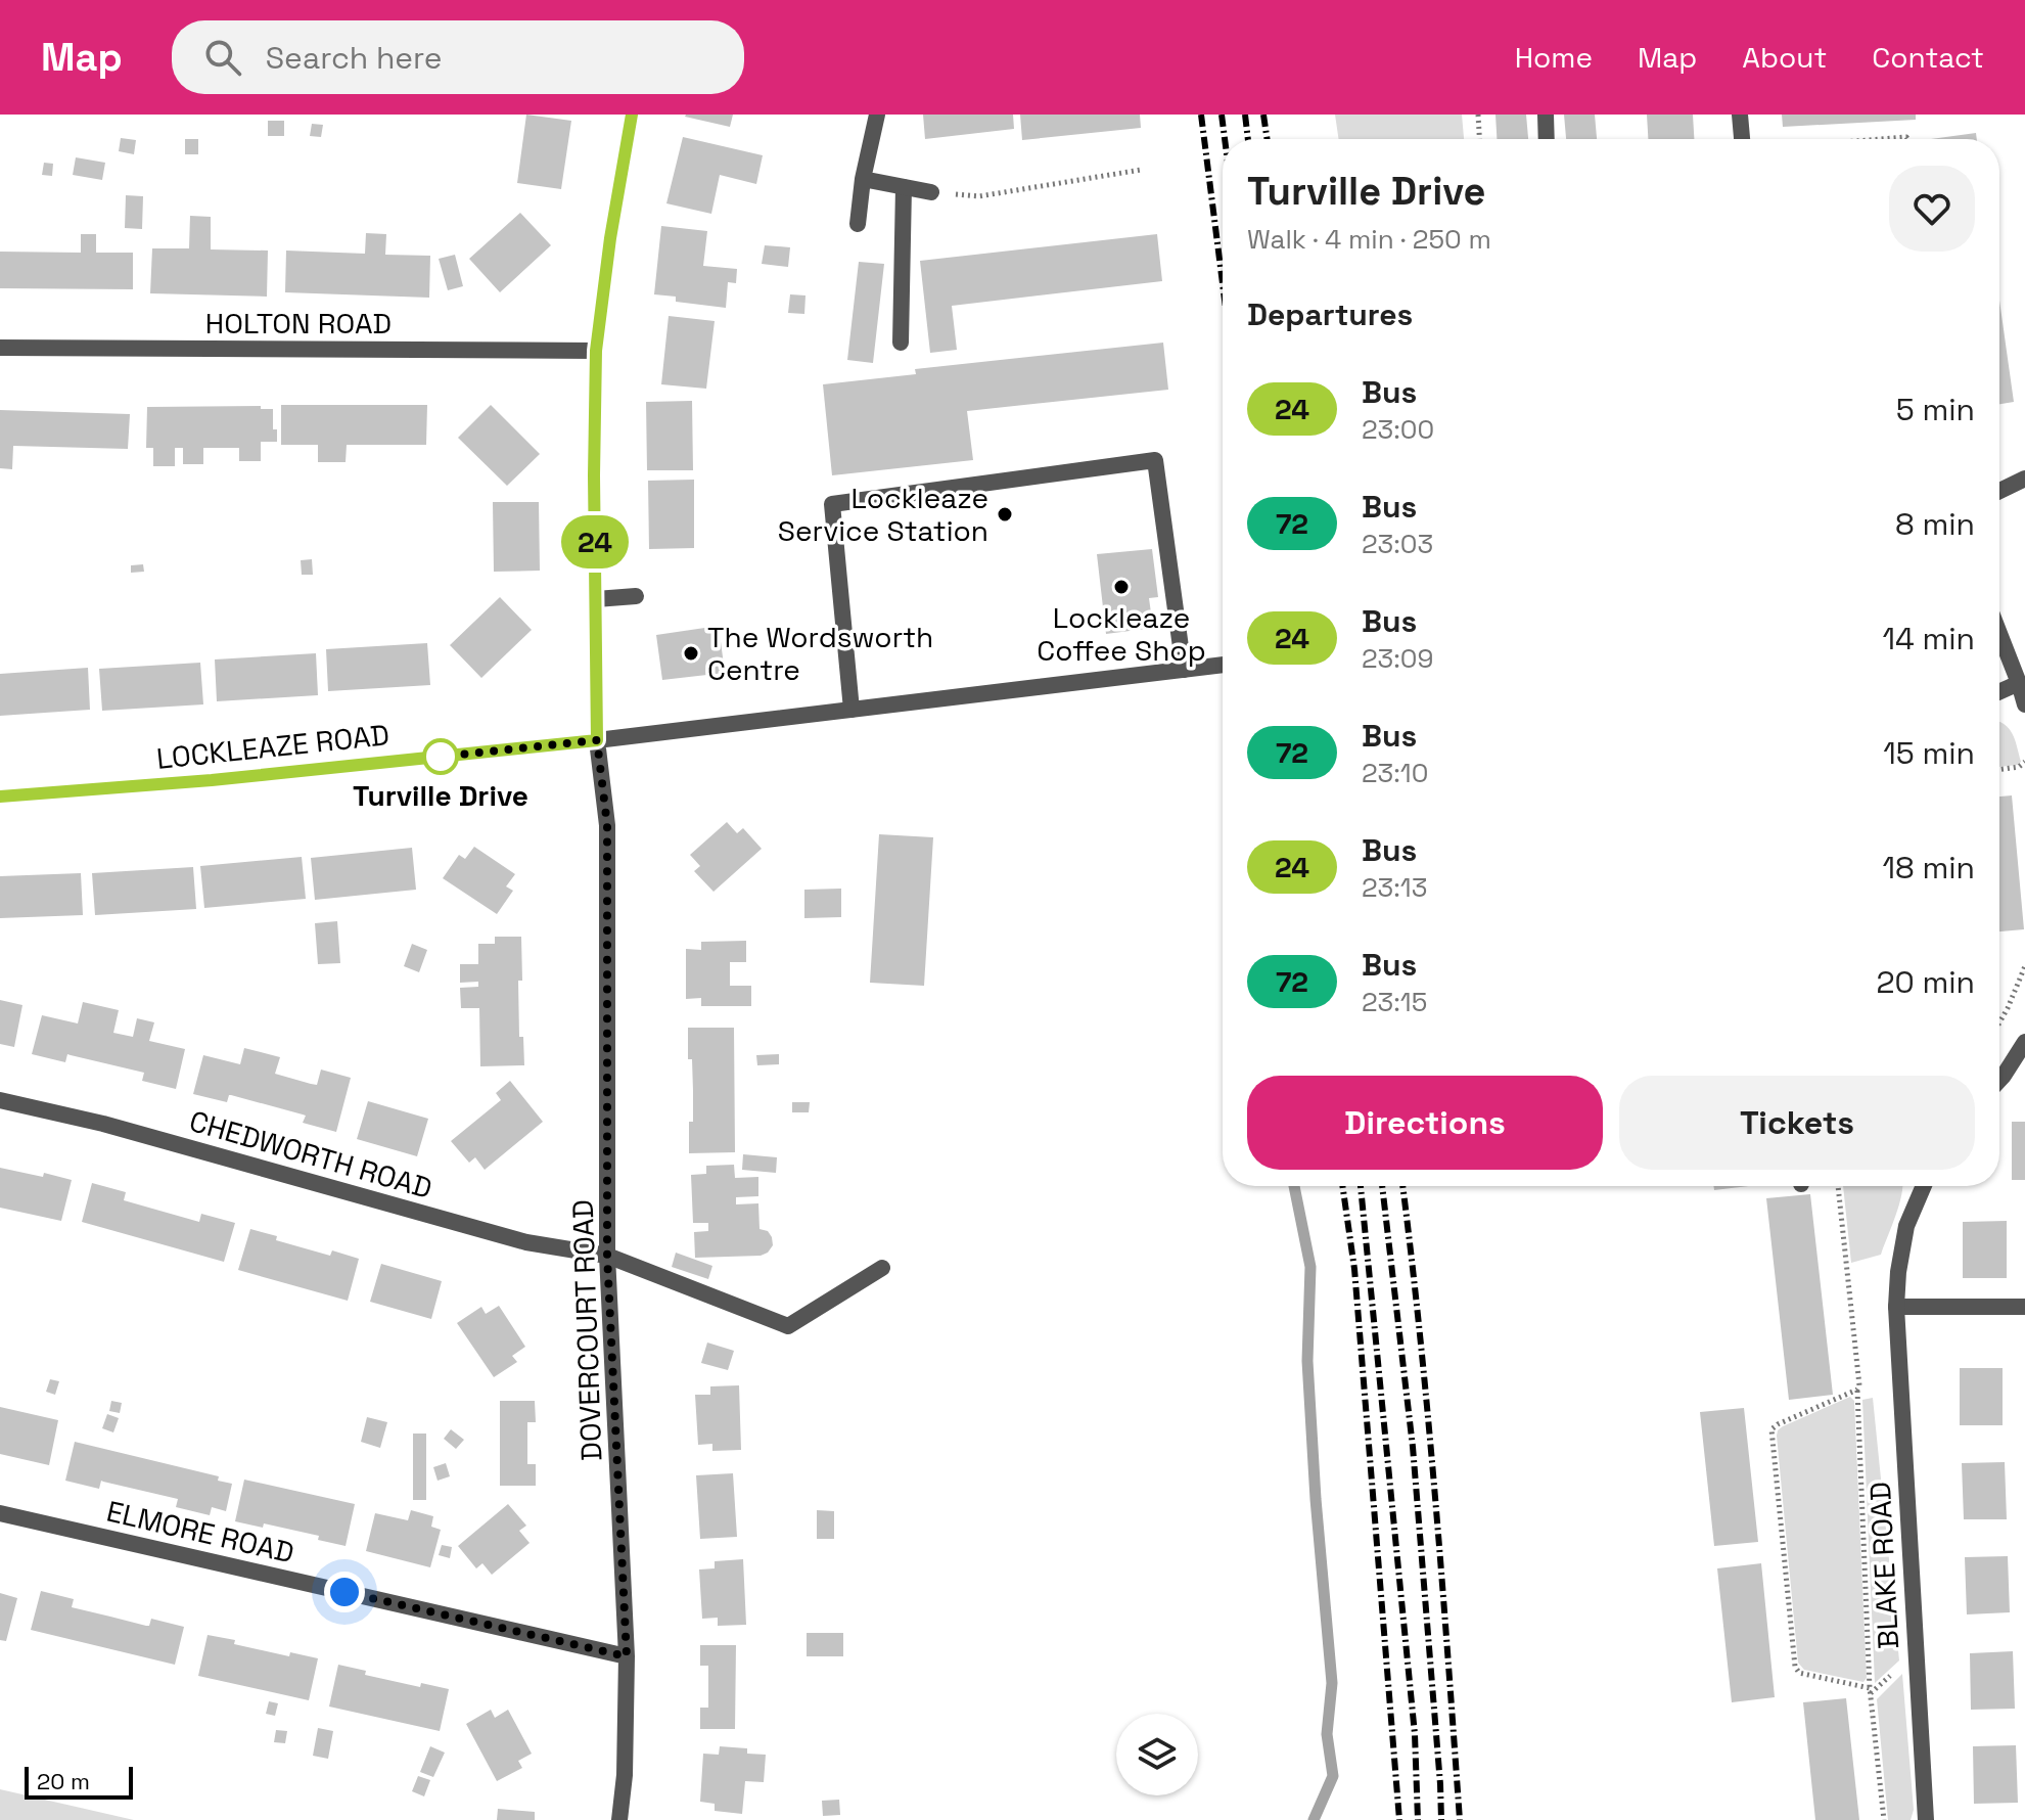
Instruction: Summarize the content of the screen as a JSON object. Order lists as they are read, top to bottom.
{
  "streets": {
    "street": [
      "HOLTON ROAD",
      "LOCKLEAZE ROAD",
      "CHEDWORTH ROAD",
      "DOVERCOURT ROAD",
      "ELMORE ROAD",
      "BLAKE ROAD"
    ]
  },
  "crossings": [
    ["HOLTON ROAD", "DOVERCOURT ROAD"],
    ["LOCKLEAZE ROAD", "DOVERCOURT ROAD"],
    ["CHEDWORTH ROAD", "DOVERCOURT ROAD"],
    ["DOVERCOURT ROAD", "ELMORE ROAD"]
  ],
  "places": [
    "Lockleaze Service Station",
    "Lockleaze Coffee Shop",
    "The Wordsworth Centre",
    "Turville Drive"
  ],
  "lines": ["bus line 24"],
  "scale_bar": "20 m",
  "page": {
    "header": "Map",
    "search": "Search here",
    "nav": [
      "Home",
      "Map",
      "About",
      "Contact"
    ],
    "on_map": "24",
    "heading": [
      ["Turville Drive", "Walk · 4 min · 250 m"],
      "Departures"
    ],
    "list": [
      {
        "mark": "24",
        "name": "Bus",
        "note": "23:00",
        "value": "5 min"
      },
      {
        "mark": "72",
        "name": "Bus",
        "note": "23:03",
        "value": "8 min"
      },
      {
        "mark": "24",
        "name": "Bus",
        "note": "23:09",
        "value": "14 min"
      },
      {
        "mark": "72",
        "name": "Bus",
        "note": "23:10",
        "value": "15 min"
      },
      {
        "mark": "24",
        "name": "Bus",
        "note": "23:13",
        "value": "18 min"
      },
      {
        "mark": "72",
        "name": "Bus",
        "note": "23:15",
        "value": "20 min"
      }
    ],
    "buttons": ["Directions", "Tickets"],
    "scale": "20 m"
  }
}
